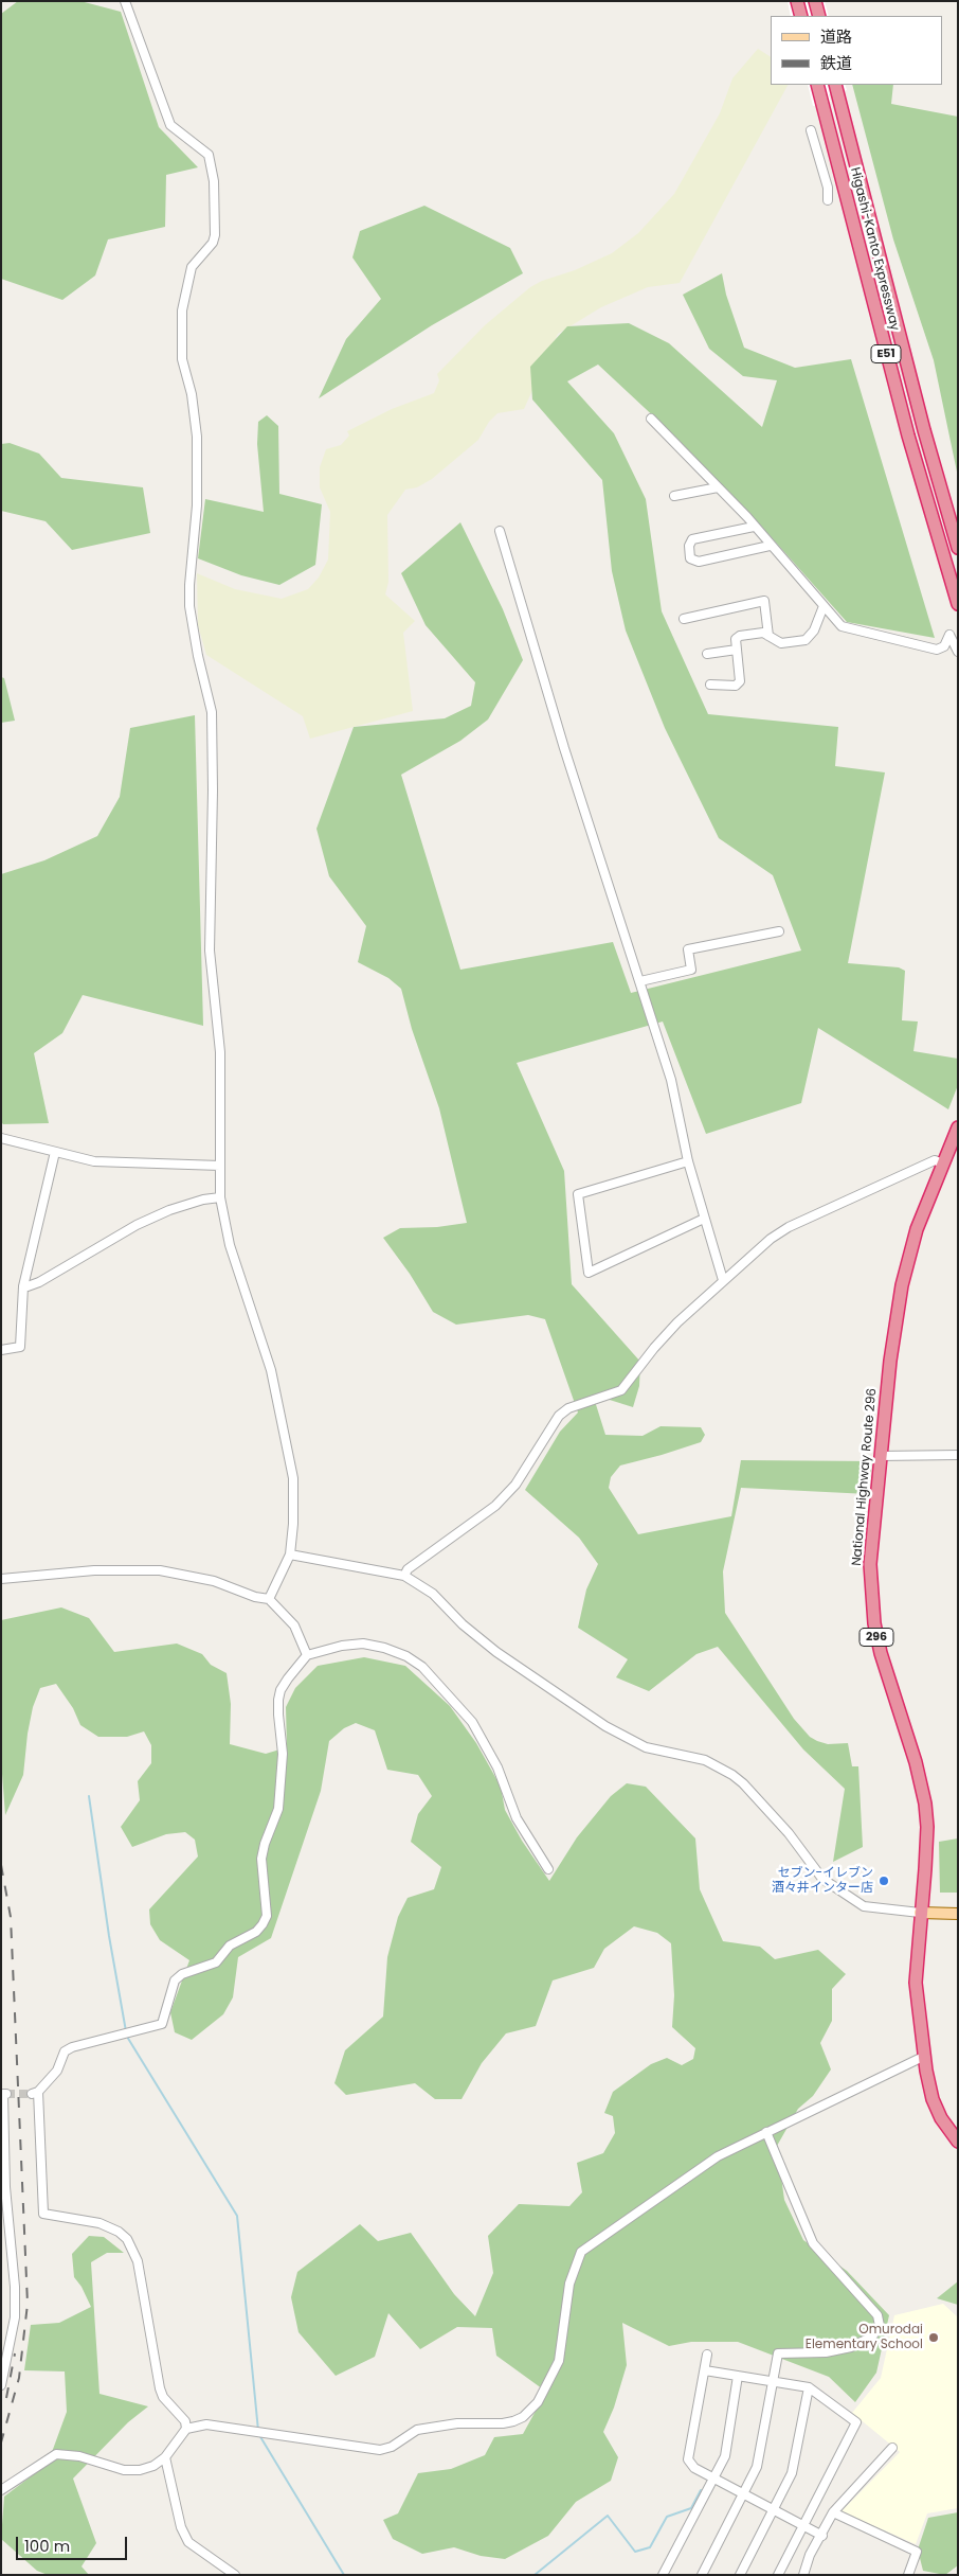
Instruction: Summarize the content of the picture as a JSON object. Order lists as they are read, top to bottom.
{
  "streets": {
    "highway": [
      "Higashi-Kanto Expressway",
      "E51",
      "National Highway Route 296",
      "296"
    ]
  },
  "places": ["セブン-イレブン 酒々井インター店", "Omurodai Elementary School"],
  "legend": ["道路", "鉄道"],
  "scale_bar": "100 m"
}
